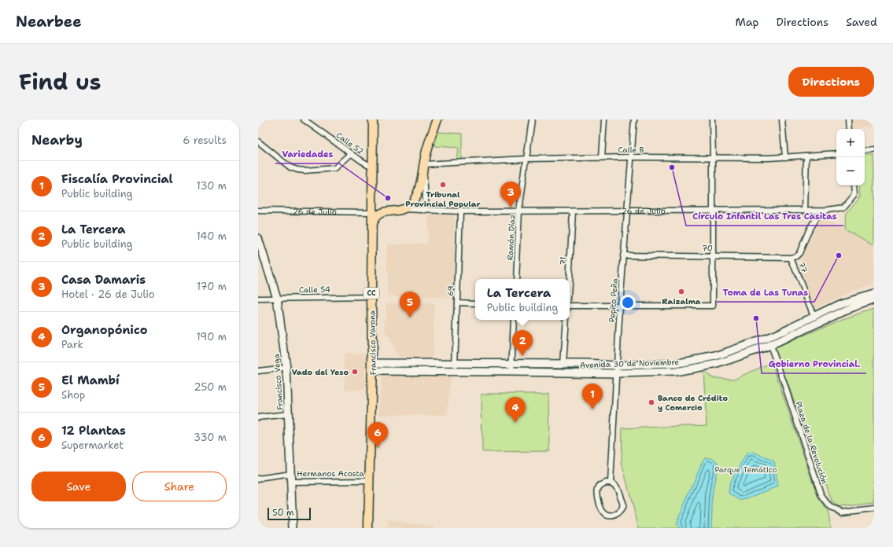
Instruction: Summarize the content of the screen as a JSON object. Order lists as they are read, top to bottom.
{
  "streets": {
    "main road": [
      "CC",
      "Francisco Varona",
      "Avenida 30 de Noviembre",
      "Francisco Vega"
    ],
    "street": [
      "Calle 52",
      "Calle B",
      "26 de Julio",
      "Ramón Díaz",
      "70",
      "71",
      "77",
      "Calle 54",
      "69",
      "Pepito Peña",
      "Plaza de la Revolución",
      "Hermanos Acosta"
    ]
  },
  "crossings": [
    ["Calle 52", "Francisco Varona"],
    ["Calle B", "Ramón Díaz"],
    ["Calle B", "Pepito Peña"],
    ["26 de Julio", "Ramón Díaz"],
    ["26 de Julio", "71"],
    ["26 de Julio", "77"],
    ["26 de Julio", "69"],
    ["26 de Julio", "Pepito Peña"],
    ["26 de Julio", "Francisco Varona"],
    ["70", "77"],
    ["70", "Pepito Peña"],
    ["77", "Avenida 30 de Noviembre"],
    ["Calle 54", "Francisco Varona"],
    ["Calle 54", "Francisco Vega"],
    ["69", "Avenida 30 de Noviembre"],
    ["Pepito Peña", "Avenida 30 de Noviembre"],
    ["Francisco Varona", "Avenida 30 de Noviembre"],
    ["Francisco Varona", "Hermanos Acosta"],
    ["Avenida 30 de Noviembre", "Plaza de la Revolución"],
    ["Francisco Vega", "Hermanos Acosta"]
  ],
  "parks": ["Parque Temático"],
  "places": [
    "Círculo Infantil Las Tres Casitas",
    "Tribunal Provincial Popular",
    "Variedades",
    "Toma de Las Tunas",
    "Raizalma",
    "Gobierno Provincial.",
    "Vado del Yeso",
    "Banco de Crédito y Comercio"
  ],
  "scale_bar": "50 m",
  "page": {
    "header": "Nearbee",
    "nav": ["Map", "Directions", "Saved"],
    "title": "Find us",
    "buttons": [
      "Directions",
      ["Save", "Share"]
    ],
    "heading": ["Nearby", "6 results"],
    "map_buttons": ["+", "−"],
    "list": [
      {
        "mark": "1",
        "name": "Fiscalía Provincial",
        "note": "Public building",
        "value": "130 m"
      },
      {
        "mark": "2",
        "name": "La Tercera",
        "note": "Public building",
        "value": "140 m"
      },
      {
        "mark": "3",
        "name": "Casa Damaris",
        "note": "Hotel · 26 de Julio",
        "value": "170 m"
      },
      {
        "mark": "4",
        "name": "Organopónico",
        "note": "Park",
        "value": "190 m"
      },
      {
        "mark": "5",
        "name": "El Mambí",
        "note": "Shop",
        "value": "250 m"
      },
      {
        "mark": "6",
        "name": "12 Plantas",
        "note": "Supermarket",
        "value": "330 m"
      }
    ],
    "pins": [
      "3",
      "5",
      "2",
      "1",
      "4",
      "6"
    ],
    "popup": ["La Tercera", "Public building"],
    "scale": "50 m"
  }
}
